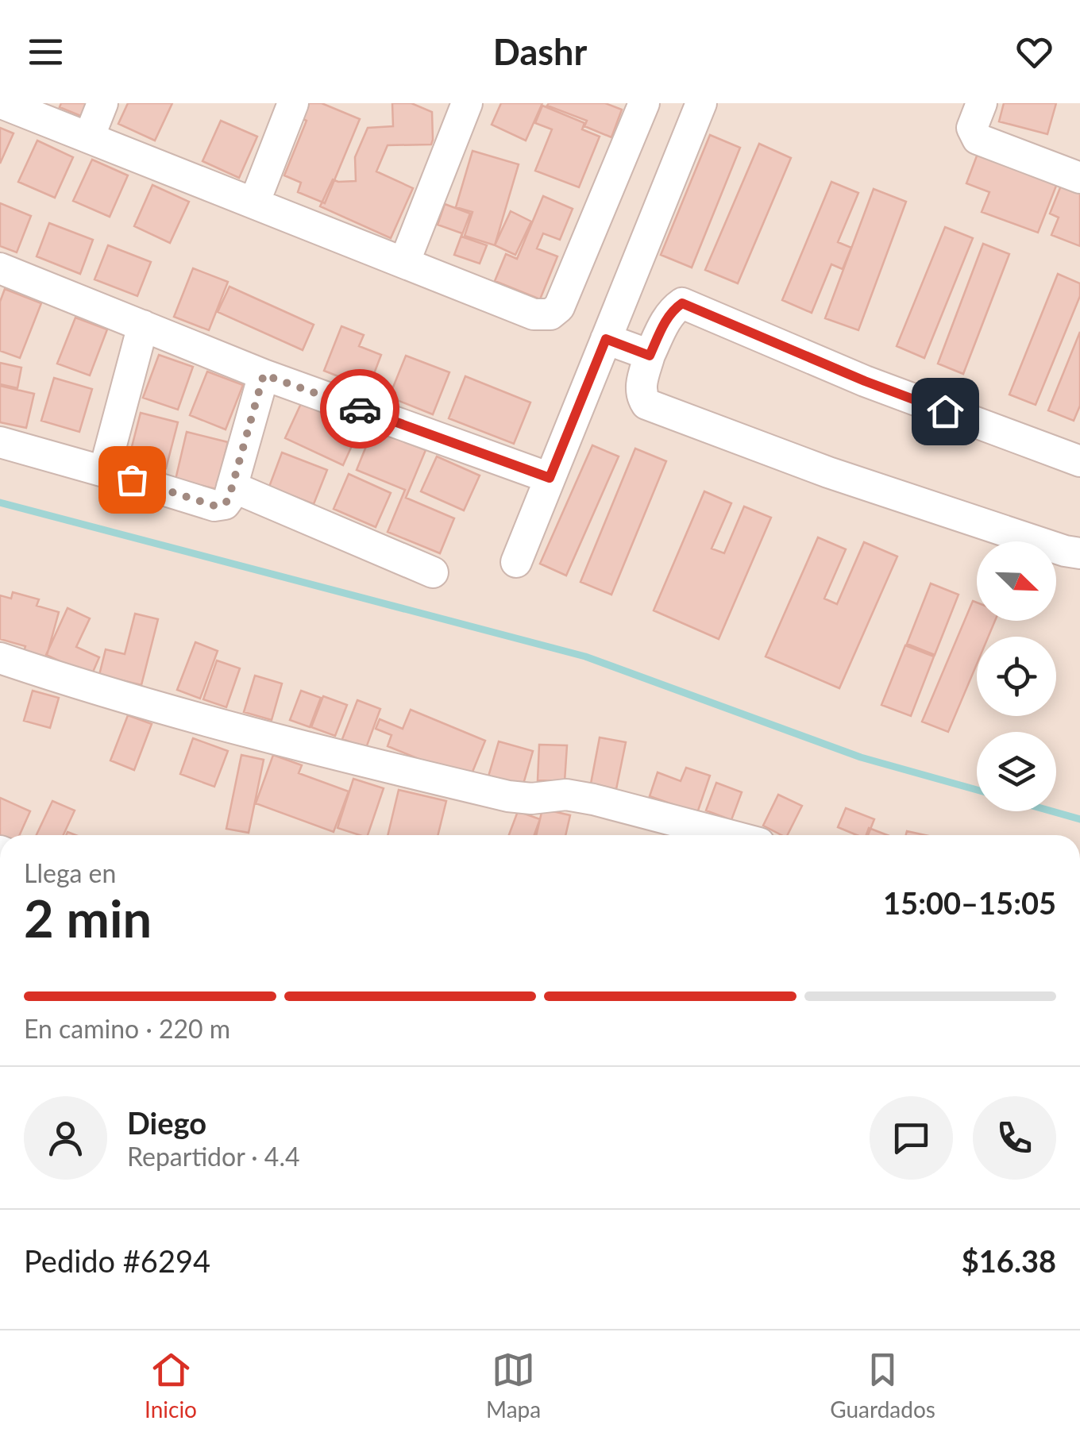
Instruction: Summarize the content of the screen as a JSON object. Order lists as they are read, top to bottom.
{
  "north": "bottom right",
  "page": {
    "header": "Dashr",
    "heading": ["2 min", "Llega en", "15:00–15:05"],
    "panel": [
      "Diego",
      "Repartidor · 4.4",
      "Pedido #6294",
      "$16.38"
    ],
    "bar": "En camino · 220 m",
    "tabs": ["Inicio", "Mapa", "Guardados"]
  }
}
